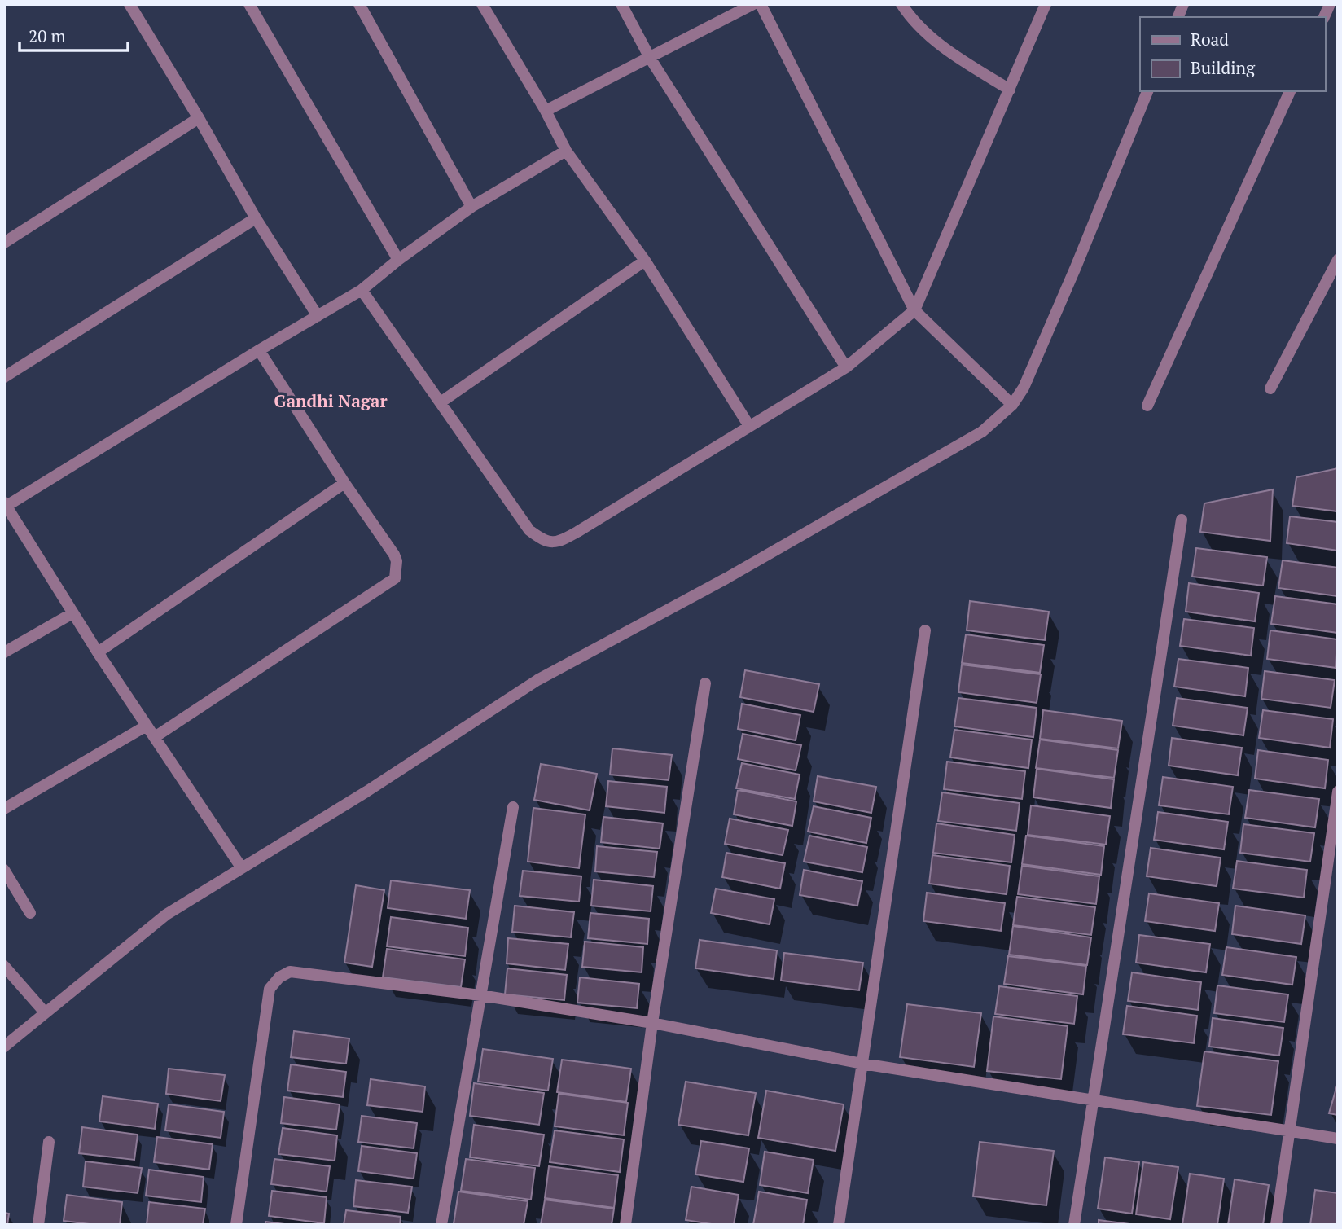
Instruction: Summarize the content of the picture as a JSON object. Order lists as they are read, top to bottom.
{
  "districts": ["Gandhi Nagar"],
  "legend": ["Road", "Building"],
  "scale_bar": "20 m"
}
